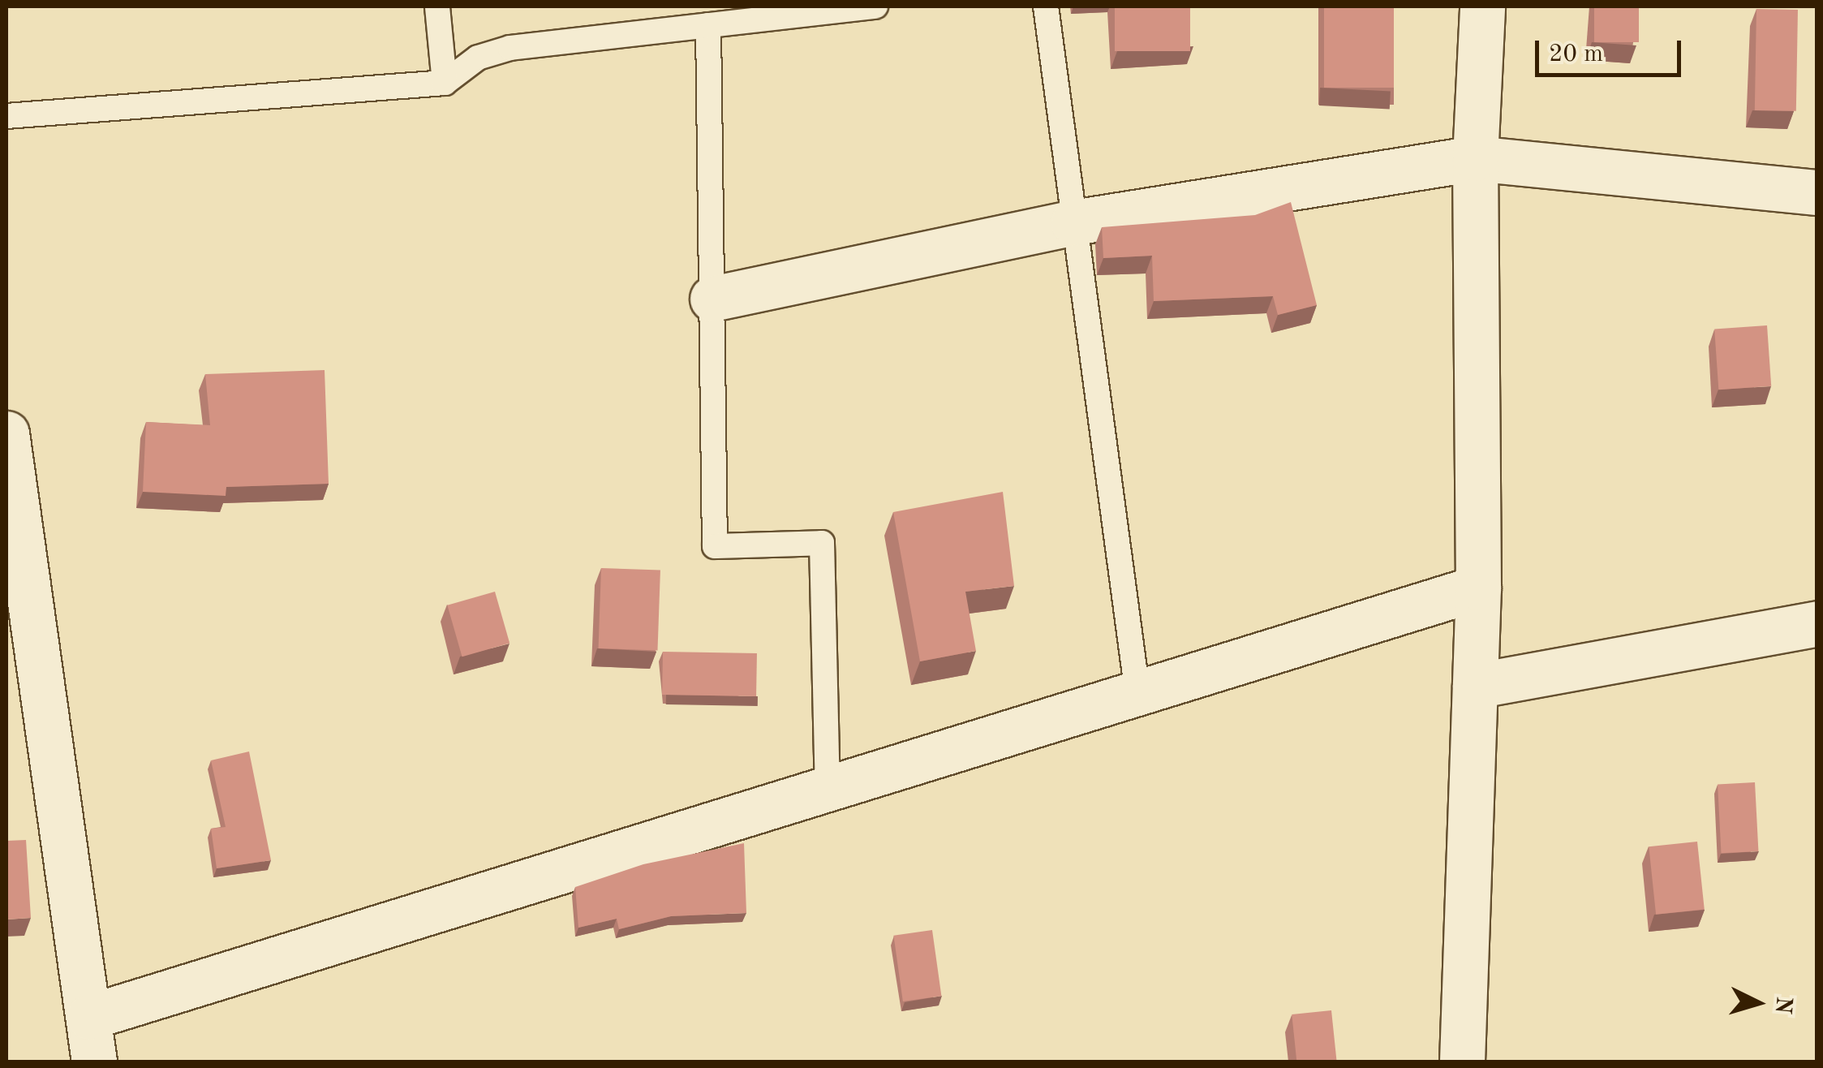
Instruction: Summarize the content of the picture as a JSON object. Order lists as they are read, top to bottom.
{
  "scale_bar": "20 m",
  "north": "right"
}
